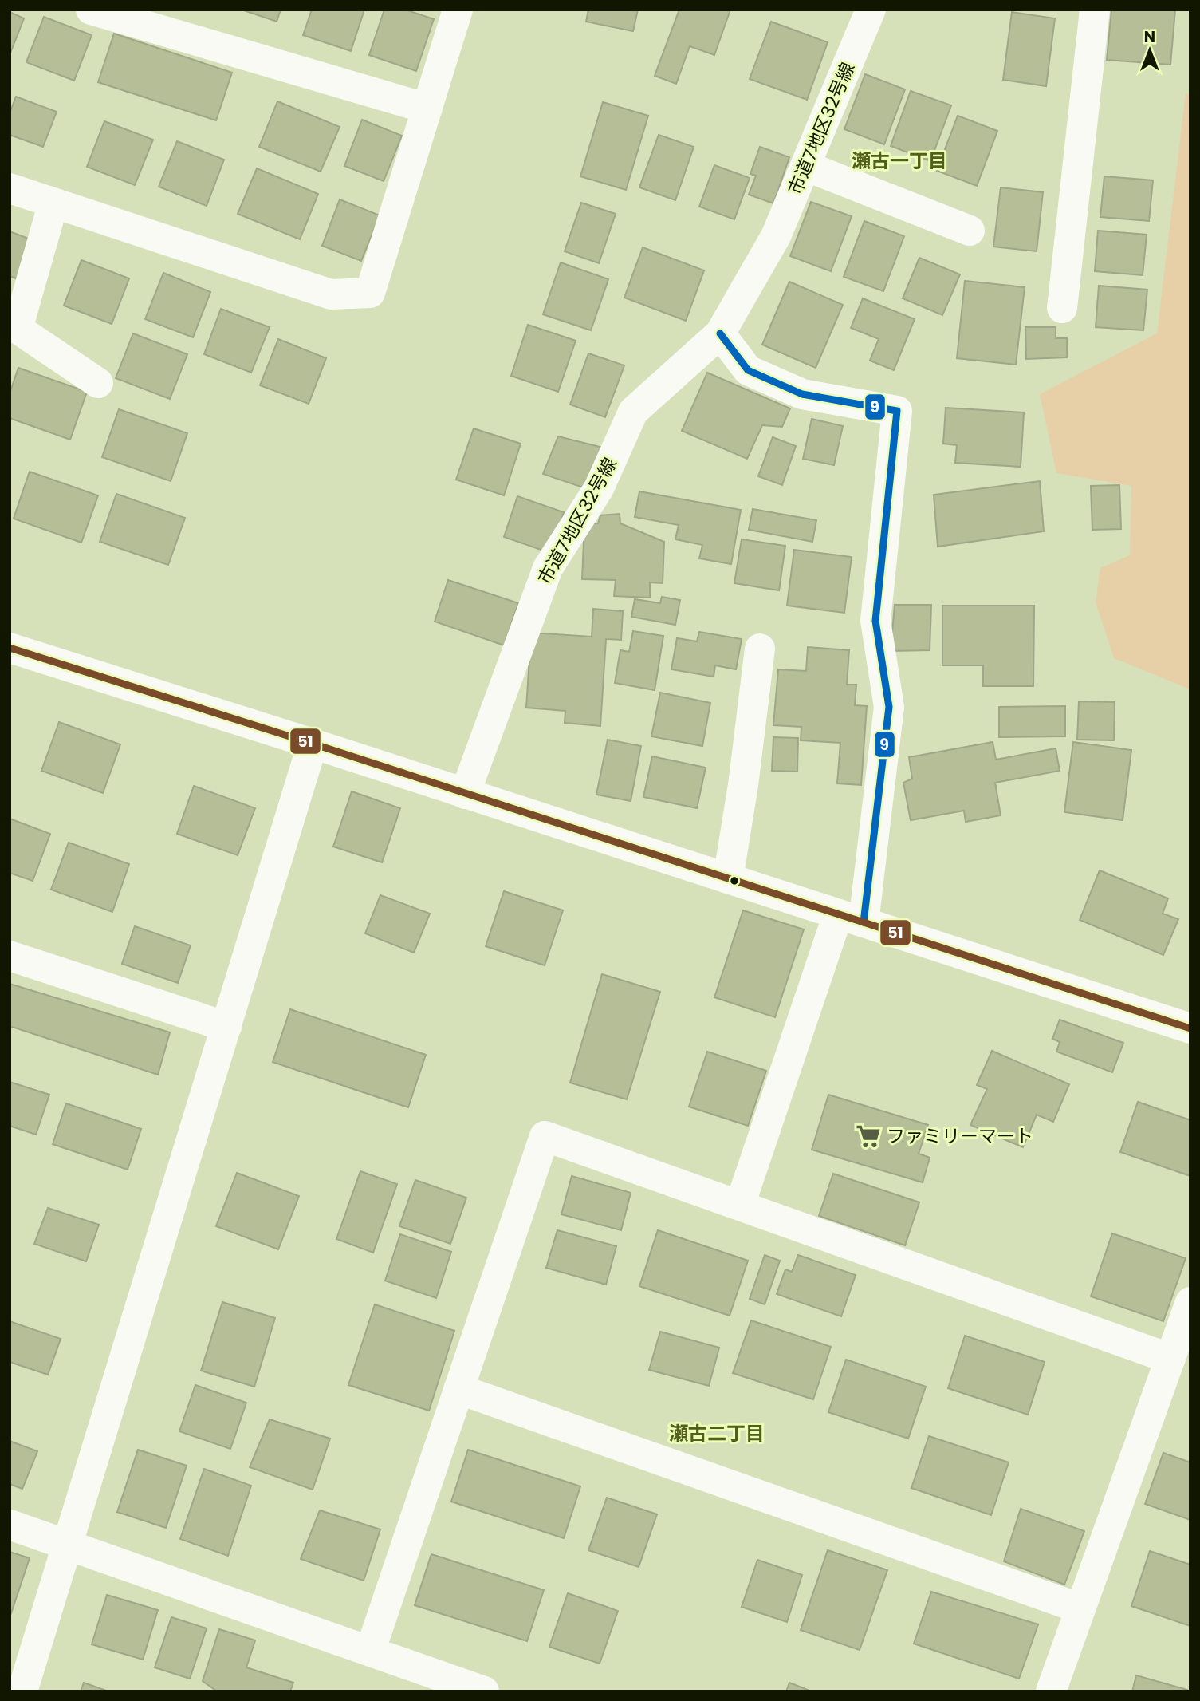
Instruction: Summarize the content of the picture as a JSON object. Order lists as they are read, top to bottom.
{
  "streets": {
    "street": ["市道7地区32号線"]
  },
  "districts": ["瀬古一丁目", "瀬古二丁目"],
  "places": {
    "supermarket": ["ファミリーマート"]
  },
  "lines": ["transit line 9", "transit line 51"],
  "north": "top"
}
